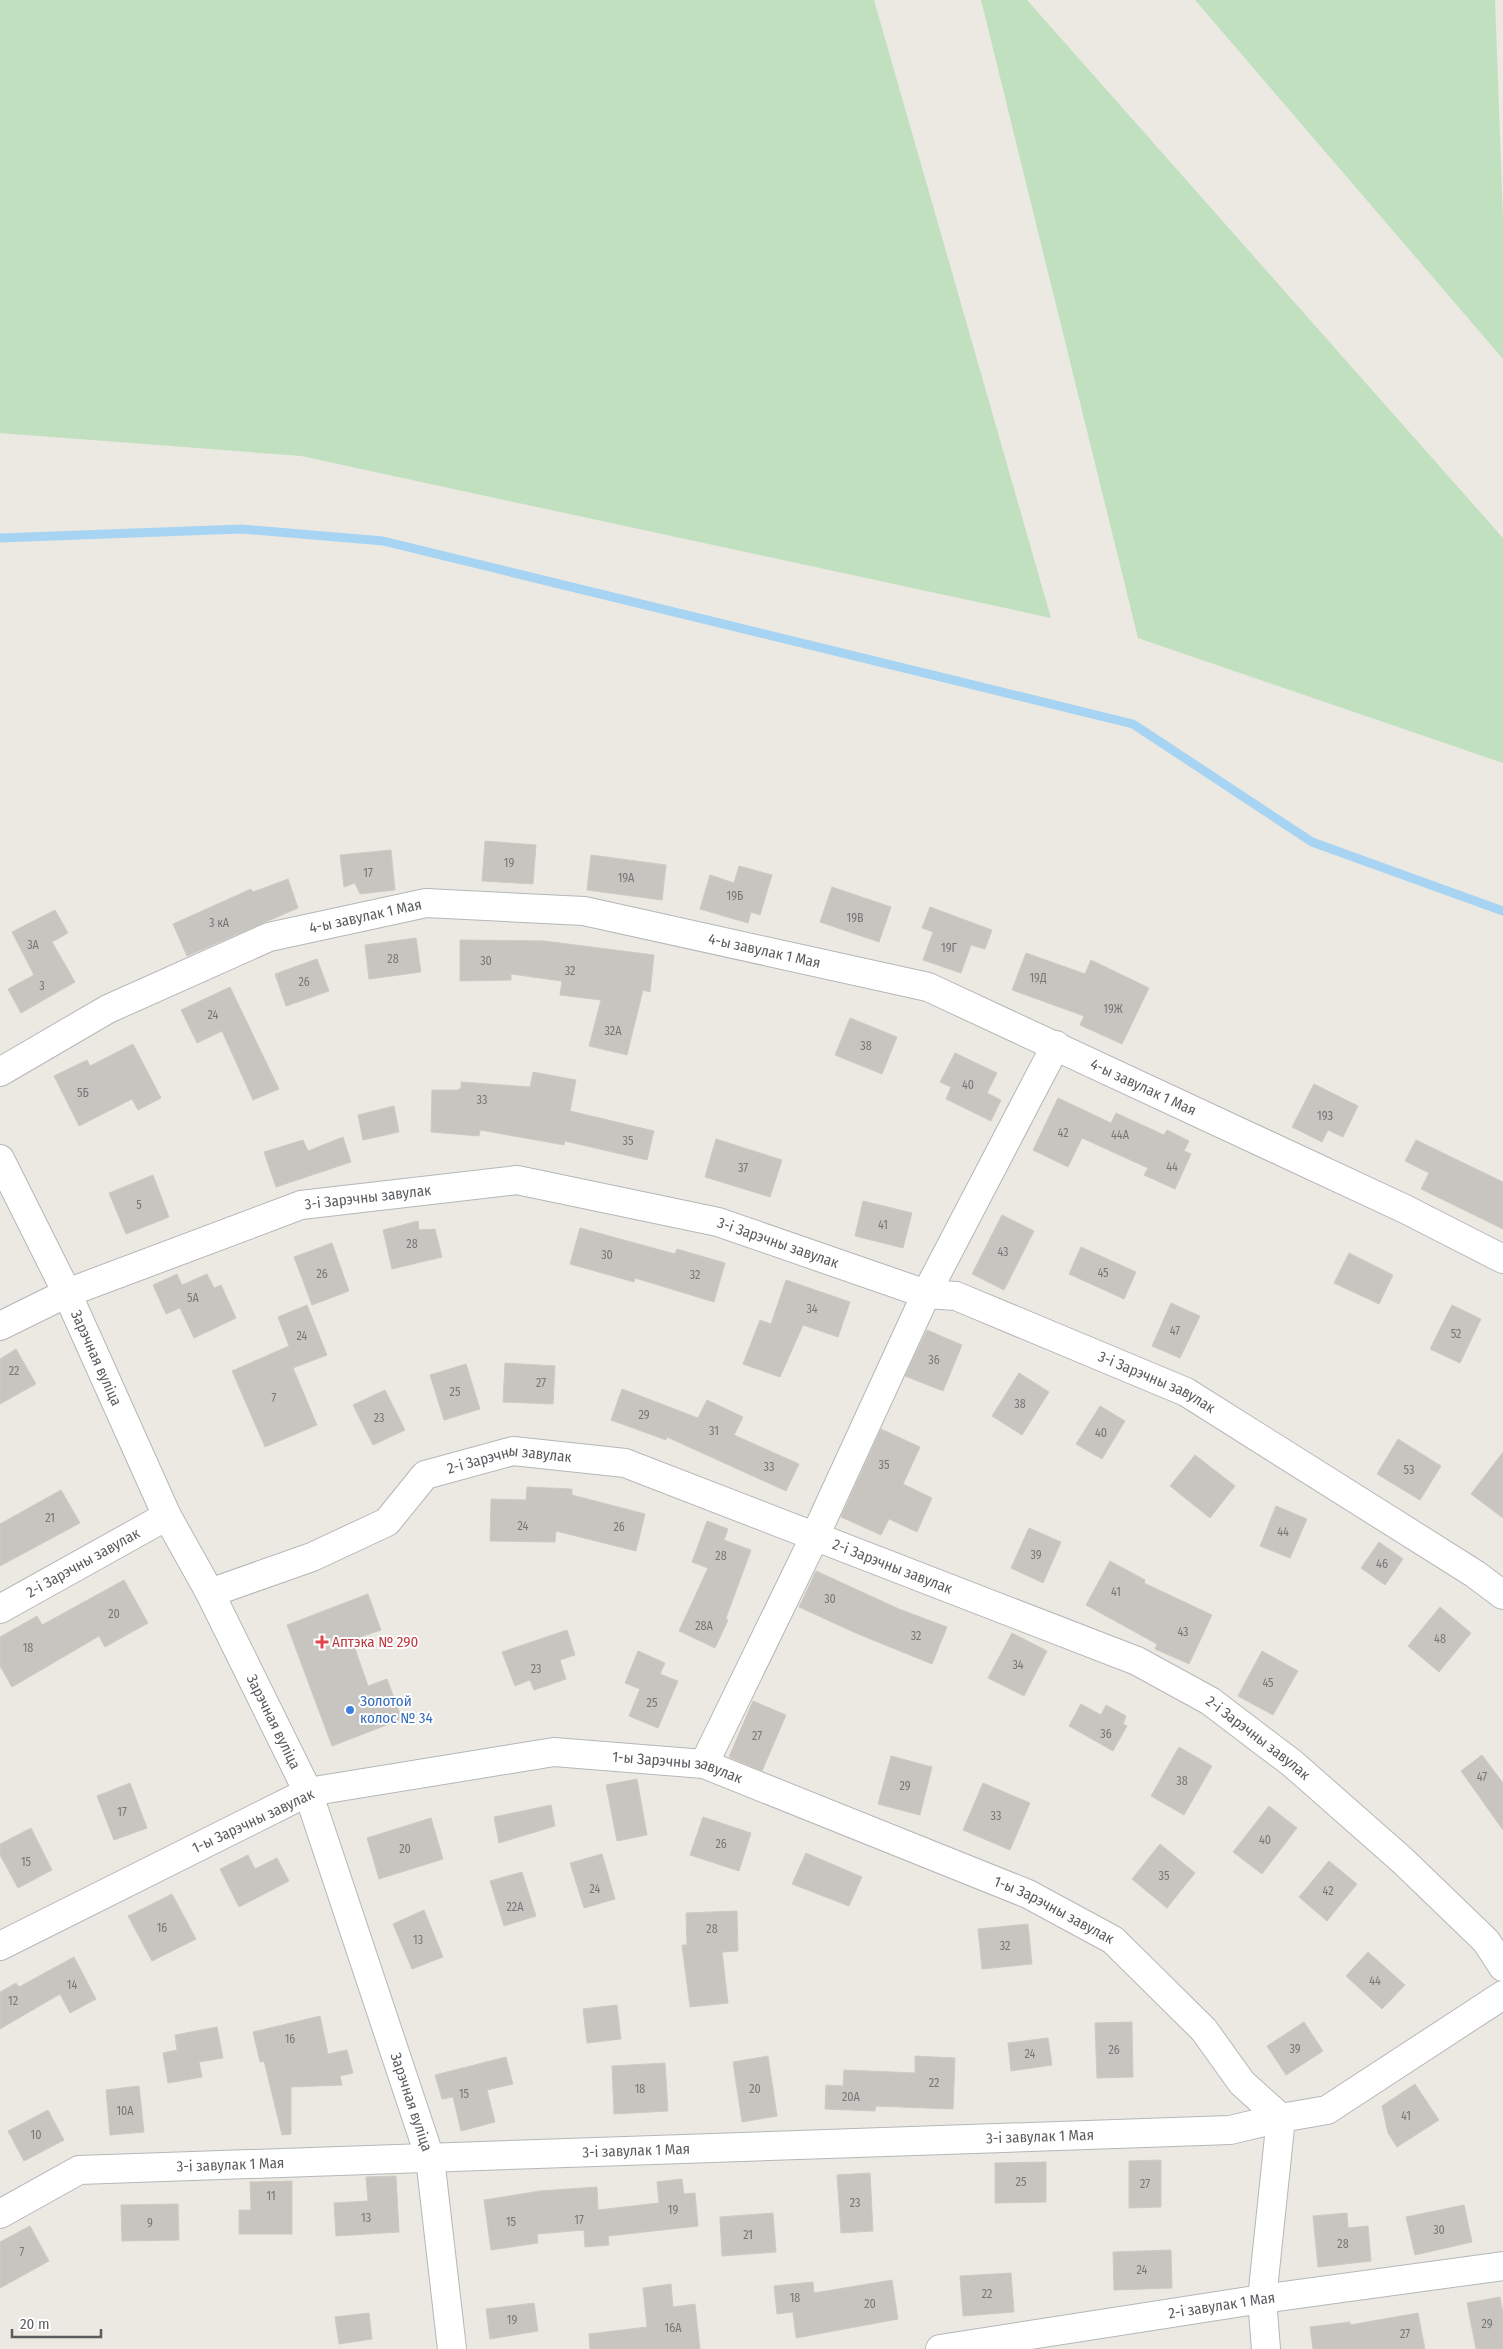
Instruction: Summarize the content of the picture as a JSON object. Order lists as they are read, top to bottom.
{
  "streets": {
    "street": [
      "4-ы завулак 1 Мая",
      "3-і Зарэчны завулак",
      "Зарэчная вуліца",
      "2-і Зарэчны завулак",
      "1-ы Зарэчны завулак",
      "3-і завулак 1 Мая",
      "2-і завулак 1 Мая"
    ]
  },
  "crossings": [
    ["3-і Зарэчны завулак", "Зарэчная вуліца"],
    ["Зарэчная вуліца", "2-і Зарэчны завулак"],
    ["Зарэчная вуліца", "1-ы Зарэчны завулак"],
    ["Зарэчная вуліца", "3-і завулак 1 Мая"],
    ["1-ы Зарэчны завулак", "3-і завулак 1 Мая"]
  ],
  "places": {
    "health": ["Аптэка № 290"],
    "other": ["Золотой колос № 34"]
  },
  "house_numbers": [
    "19",
    "17",
    "19А",
    "19Б",
    "19В",
    "3 кА",
    "3А",
    "19Г",
    "28",
    "30",
    "32",
    "19Д",
    "26",
    "3",
    "19Ж",
    "24",
    "32А",
    "38",
    "40",
    "5Б",
    "33",
    "19З",
    "42",
    "44А",
    "35",
    "44",
    "37",
    "5",
    "41",
    "28",
    "43",
    "30",
    "45",
    "26",
    "32",
    "5А",
    "34",
    "47",
    "52",
    "24",
    "36",
    "22",
    "27",
    "25",
    "7",
    "38",
    "29",
    "23",
    "31",
    "40",
    "35",
    "33",
    "53",
    "21",
    "24",
    "26",
    "44",
    "39",
    "28",
    "46",
    "41",
    "30",
    "20",
    "28А",
    "43",
    "32",
    "48",
    "18",
    "34",
    "23",
    "45",
    "25",
    "36",
    "27",
    "47",
    "38",
    "29",
    "17",
    "33",
    "40",
    "26",
    "20",
    "15",
    "35",
    "24",
    "42",
    "22А",
    "16",
    "28",
    "13",
    "32",
    "44",
    "14",
    "12",
    "16",
    "39",
    "26",
    "24",
    "22",
    "18",
    "20",
    "15",
    "20А",
    "10А",
    "41",
    "10",
    "25",
    "27",
    "11",
    "23",
    "19",
    "13",
    "17",
    "15",
    "9",
    "30",
    "21",
    "28",
    "7",
    "24",
    "22",
    "18",
    "20",
    "19",
    "29",
    "16А",
    "27"
  ],
  "scale_bar": "20 m"
}
